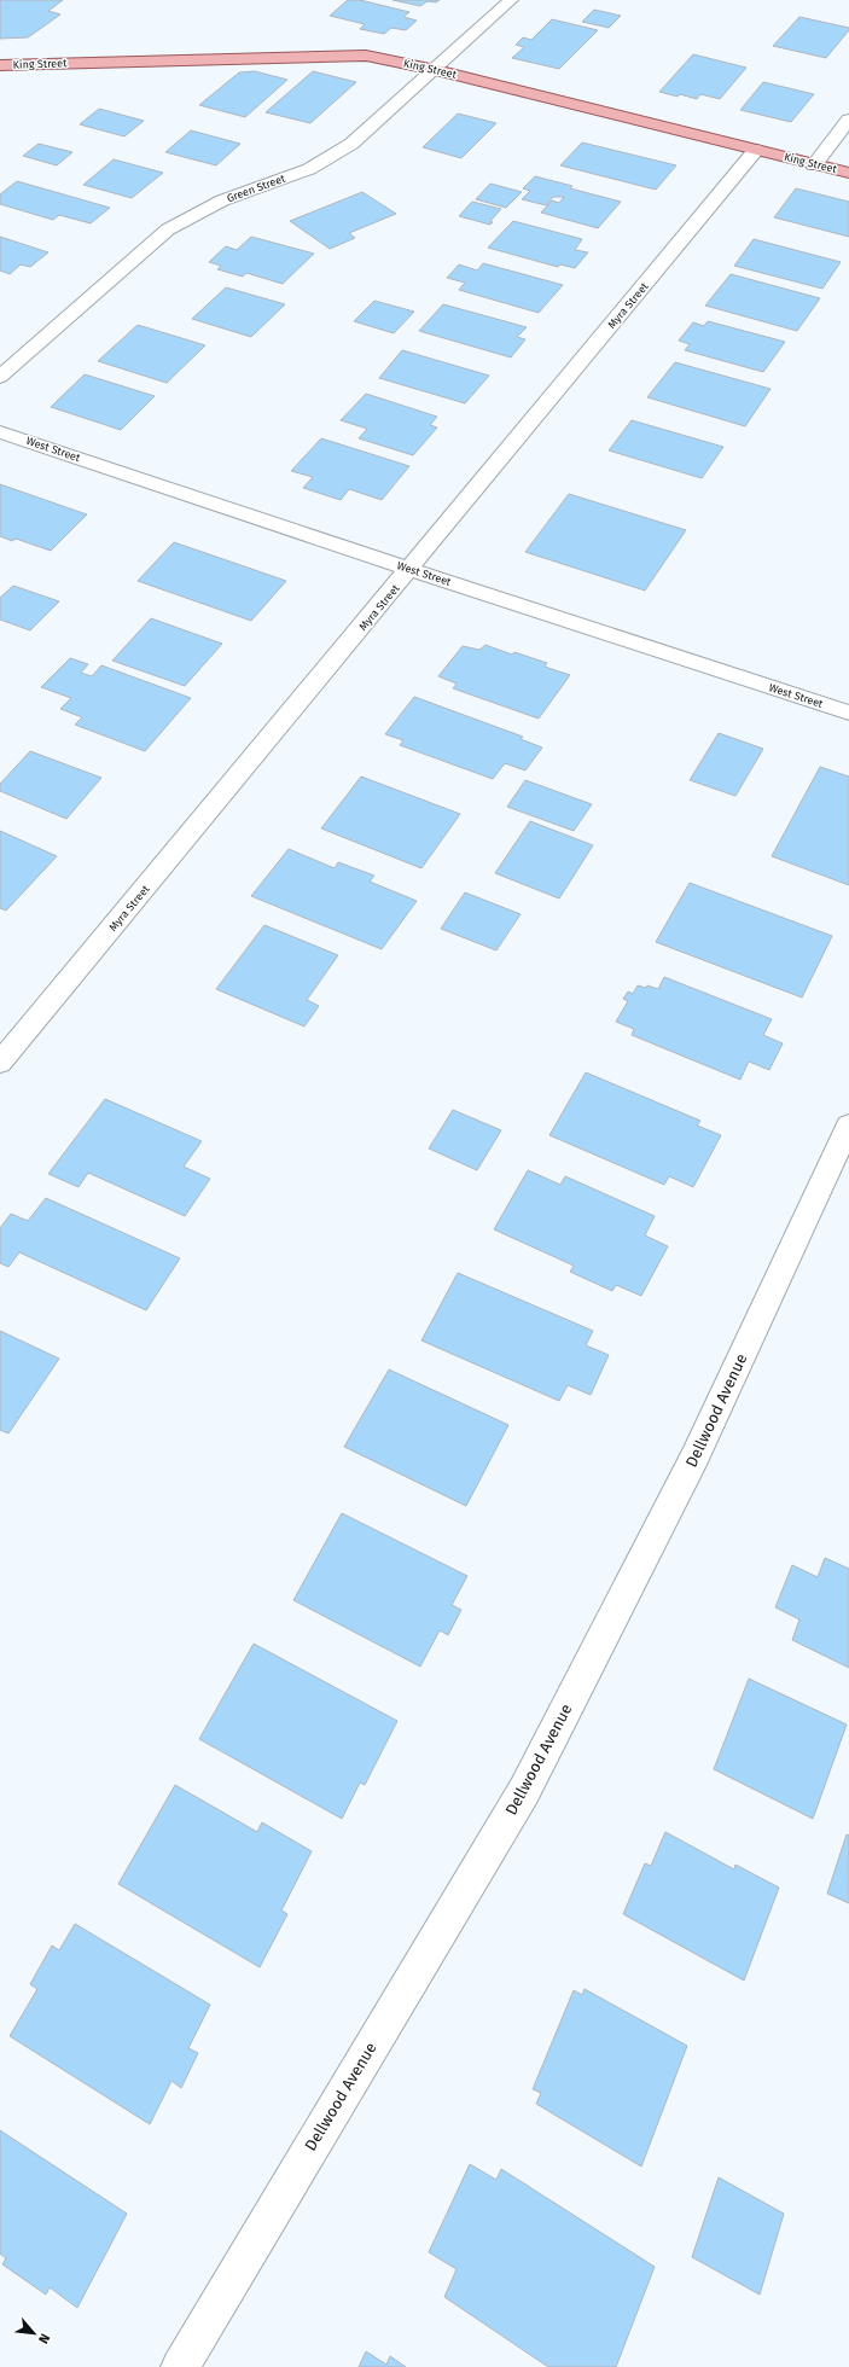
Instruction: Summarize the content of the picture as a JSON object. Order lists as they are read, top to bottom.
{
  "streets": {
    "main road": ["King Street"],
    "street": [
      "Green Street",
      "Myra Street",
      "West Street",
      "Dellwood Avenue"
    ]
  },
  "crossings": [
    ["King Street", "Green Street"],
    ["King Street", "Myra Street"],
    ["Myra Street", "West Street"]
  ],
  "north": "bottom right"
}
